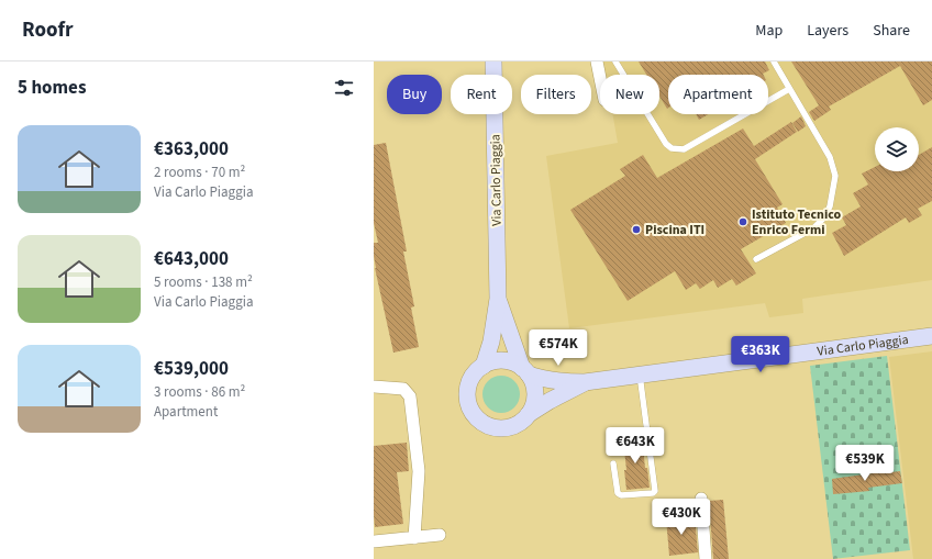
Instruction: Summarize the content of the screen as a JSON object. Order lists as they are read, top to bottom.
{
  "streets": {
    "street": ["Via Carlo Piaggia"]
  },
  "places": ["Istituto Tecnico Enrico Fermi", "Piscina ITI"],
  "page": {
    "header": "Roofr",
    "nav": ["Map", "Layers", "Share"],
    "heading": "5 homes",
    "chip": [
      "Buy",
      "Rent",
      "Filters",
      "New",
      "Apartment"
    ],
    "list": [
      {
        "name": "€363,000",
        "note": "2 rooms · 70 m² · Via Carlo Piaggia"
      },
      {
        "name": "€643,000",
        "note": "5 rooms · 138 m² · Via Carlo Piaggia"
      },
      {
        "name": "€539,000",
        "note": "3 rooms · 86 m² · Apartment"
      }
    ],
    "price": [
      "€574K",
      "€363K",
      "€643K",
      "€539K",
      "€430K"
    ]
  }
}
